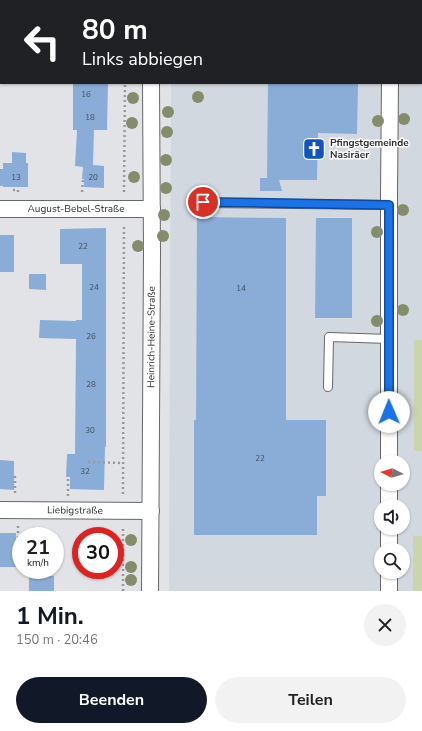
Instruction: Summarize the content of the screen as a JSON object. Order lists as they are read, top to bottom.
{
  "streets": {
    "street": ["August-Bebel-Straße", "Heinrich-Heine-Straße", "Liebigstraße"]
  },
  "crossings": [
    ["August-Bebel-Straße", "Heinrich-Heine-Straße"],
    ["Heinrich-Heine-Straße", "Liebigstraße"]
  ],
  "places": {
    "church": ["Pfingstgemeinde Nasiräer"]
  },
  "house_numbers": [
    "16",
    "18",
    "13",
    "20",
    "22",
    "24",
    "14",
    "26",
    "28",
    "30",
    "22",
    "32"
  ],
  "north": "left",
  "page": {
    "turn": ["80 m", "Links abbiegen"],
    "speed": "21 km/h",
    "limit": "30",
    "heading": ["1 Min.", "150 m · 20:46"],
    "buttons": ["Beenden", "Teilen"]
  }
}
